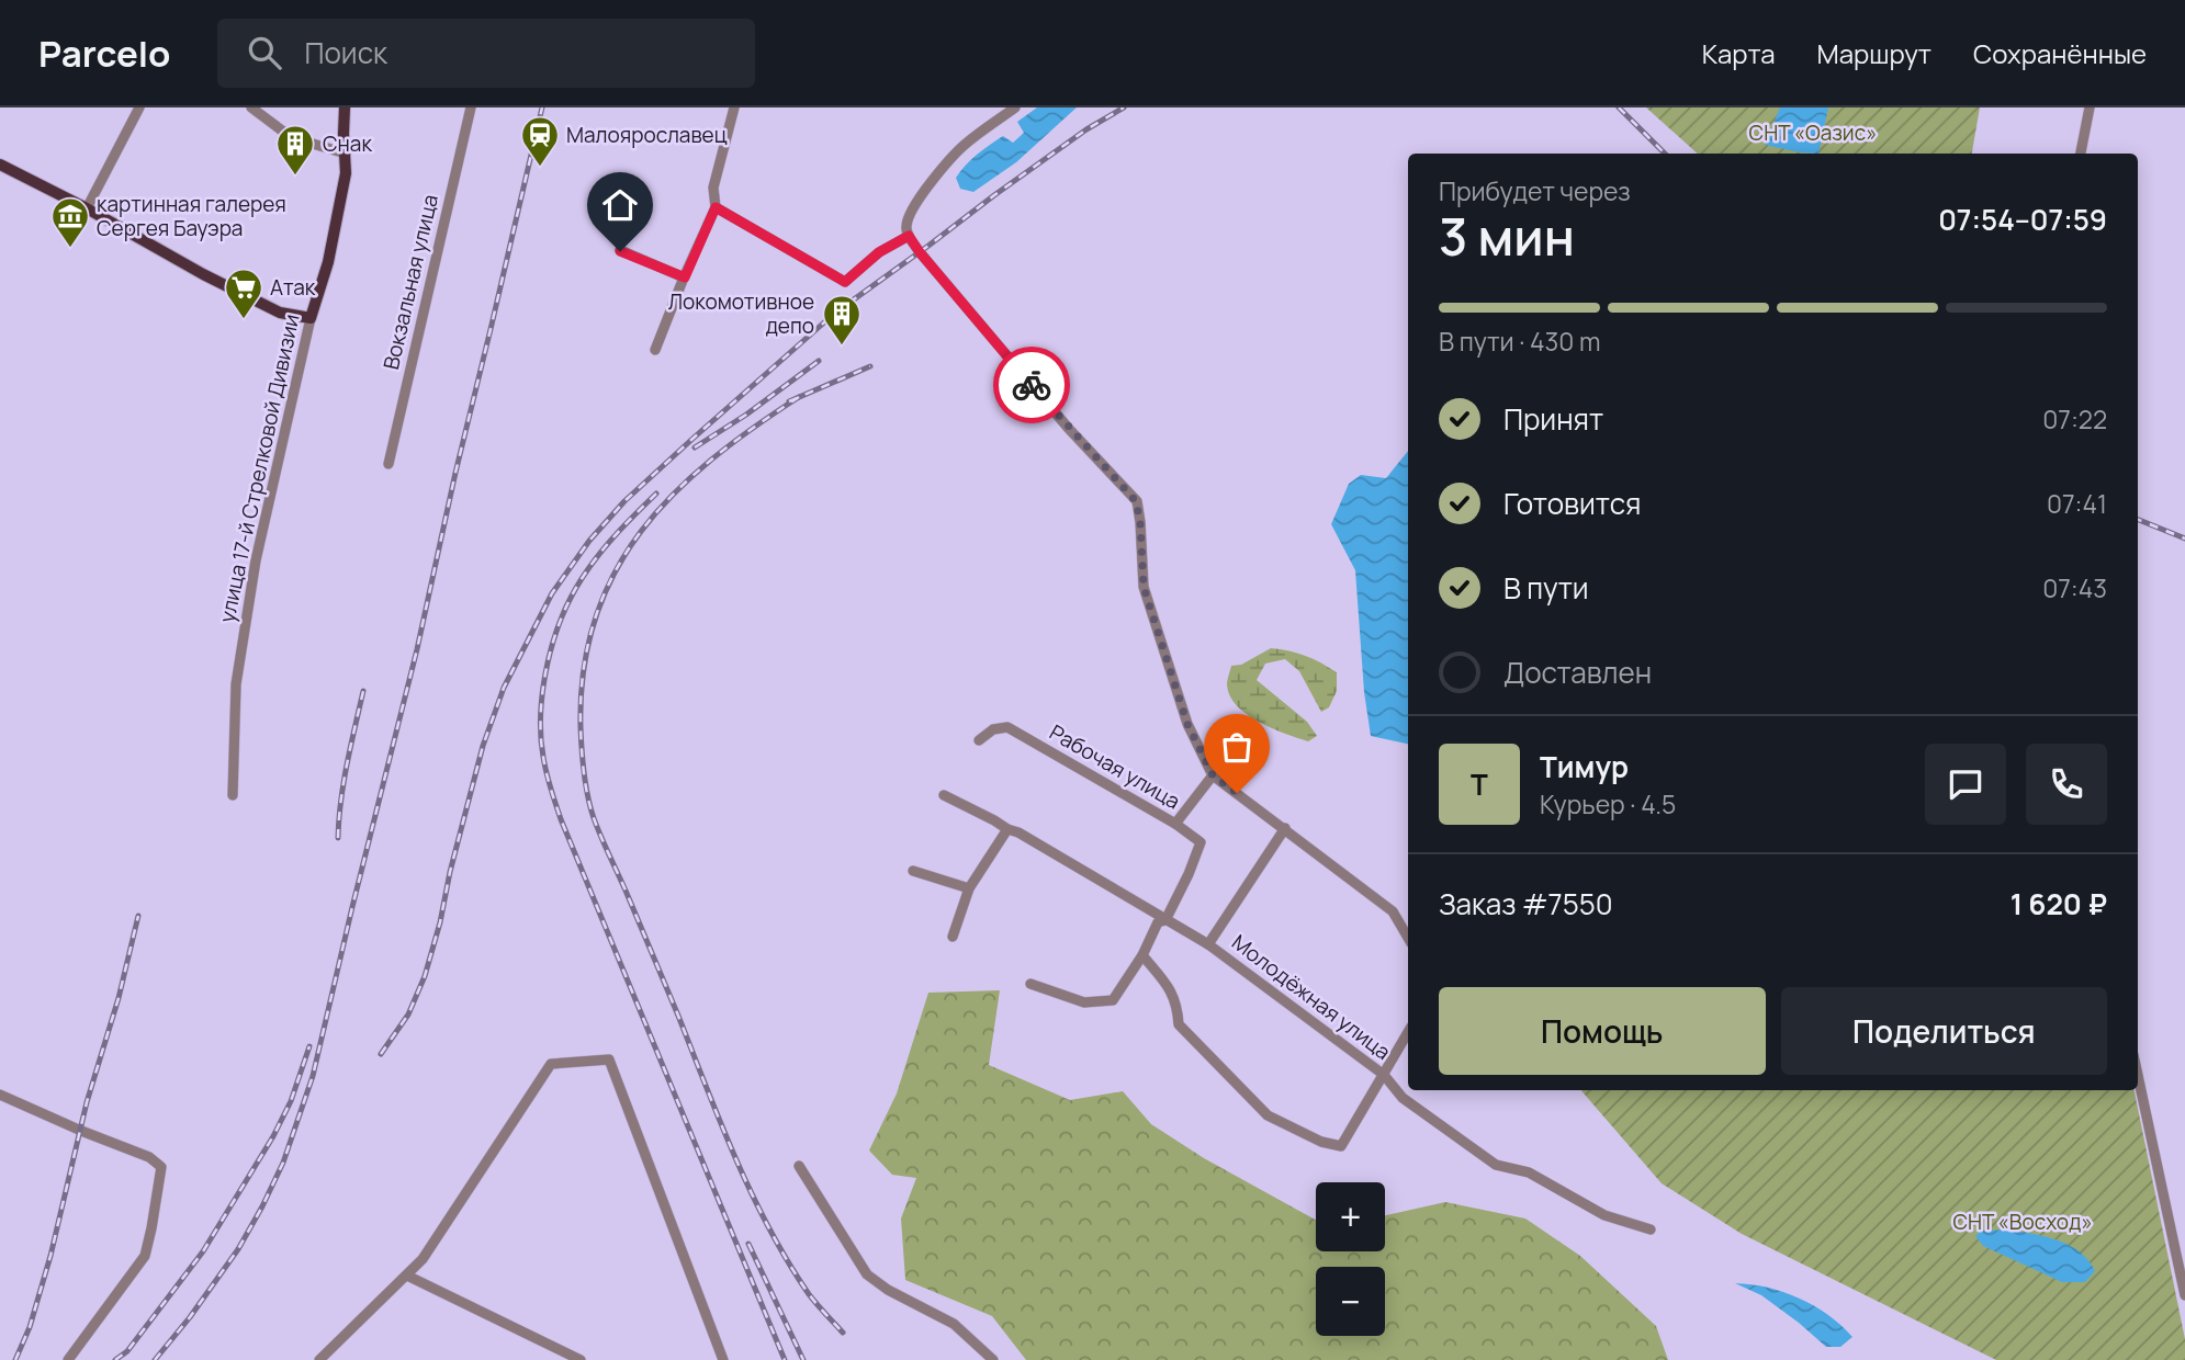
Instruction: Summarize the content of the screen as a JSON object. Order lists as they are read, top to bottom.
{
  "streets": {
    "main road": ["улица 17-й Стрелковой Дивизии"],
    "street": ["Вокзальная улица", "Рабочая улица", "Молодёжная улица"]
  },
  "crossings": [
    ["Рабочая улица", "Молодёжная улица"]
  ],
  "parks": ["СНТ «Оазис»", "СНТ «Восход»"],
  "places": {
    "station": ["Малоярославец"],
    "building": ["Снак", "Локомотивное депо"],
    "museum": ["картинная галерея Сергея Бауэра"],
    "supermarket": ["Атак"]
  },
  "page": {
    "header": "Parcelo",
    "search": "Поиск",
    "nav": ["Карта", "Маршрут", "Сохранённые"],
    "heading": ["3 мин", "Прибудет через", "07:54–07:59"],
    "panel": [
      "Тимур",
      "Курьер · 4.5",
      "Заказ #7550",
      "1 620 ₽"
    ],
    "bar": "В пути · 430 m",
    "list": [
      ["Принят", "07:22"],
      ["Готовится", "07:41"],
      ["В пути", "07:43"],
      "Доставлен"
    ],
    "round": "Т",
    "buttons": ["Помощь", "Поделиться"],
    "map_buttons": ["+", "−"]
  }
}
